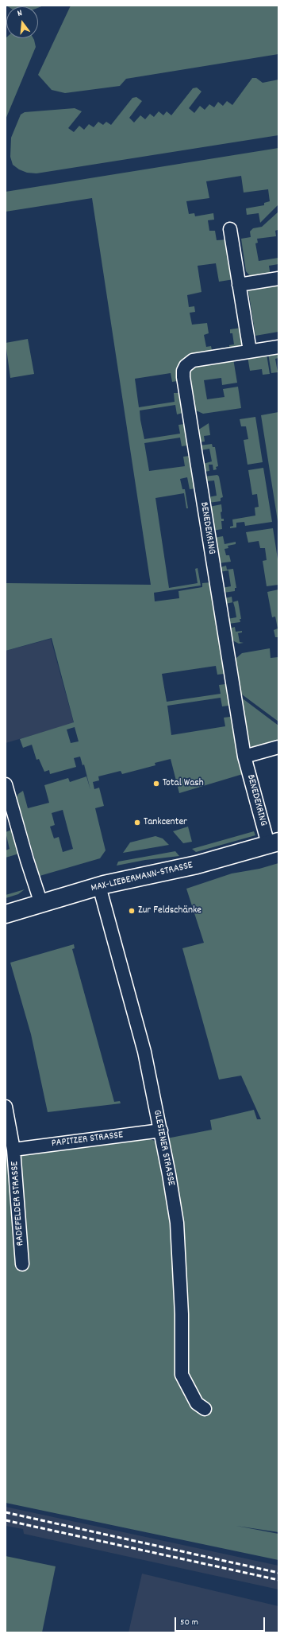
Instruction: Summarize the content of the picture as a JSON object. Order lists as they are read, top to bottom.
{
  "streets": {
    "main road": ["MAX-LIEBERMANN-STRASSE"],
    "street": [
      "BENEDEKRING",
      "PAPITZER STRASSE",
      "GLESIENER STRASSE",
      "RADEFELDER STRASSE"
    ]
  },
  "crossings": [
    ["BENEDEKRING", "MAX-LIEBERMANN-STRASSE"],
    ["MAX-LIEBERMANN-STRASSE", "GLESIENER STRASSE"],
    ["PAPITZER STRASSE", "GLESIENER STRASSE"],
    ["PAPITZER STRASSE", "RADEFELDER STRASSE"]
  ],
  "places": ["Total Wash", "Tankcenter", "Zur Feldschänke"],
  "scale_bar": "50 m",
  "north": "top"
}
